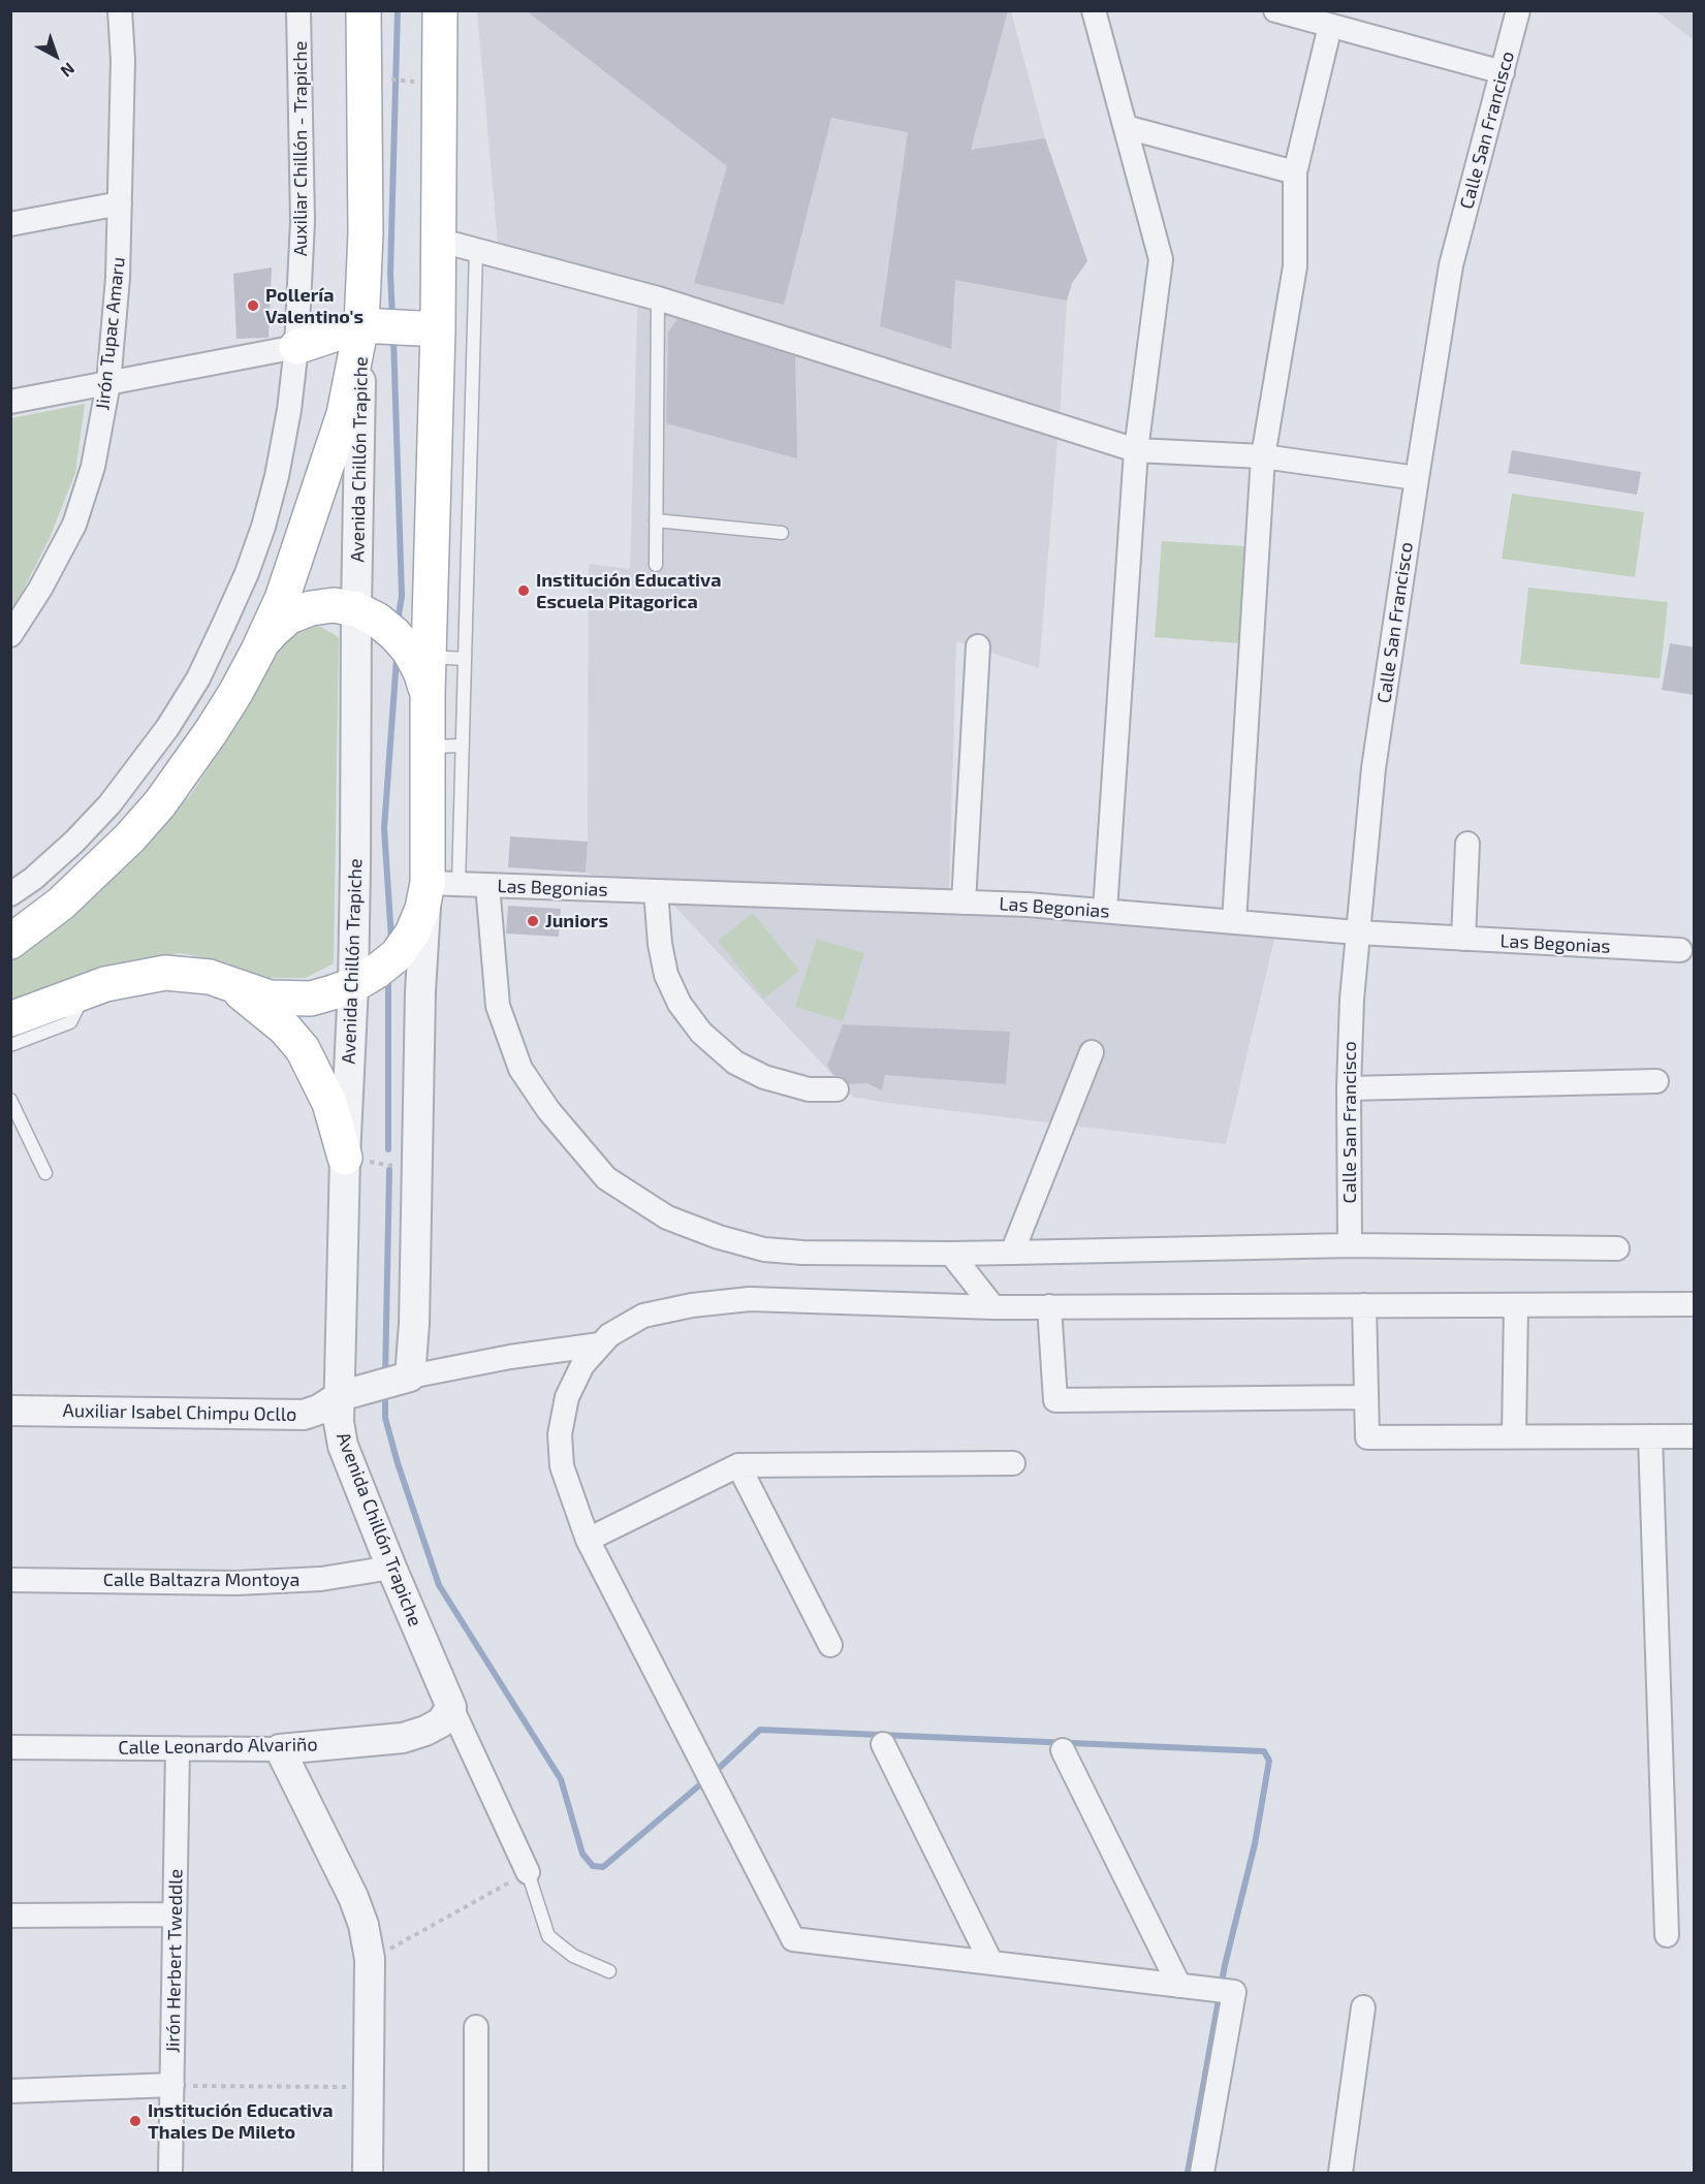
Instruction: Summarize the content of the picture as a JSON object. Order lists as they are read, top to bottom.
{
  "streets": {
    "main road": ["Avenida Chillón Trapiche"],
    "street": [
      "Calle San Francisco",
      "Auxiliar Chillón - Trapiche",
      "Jirón Tupac Amaru",
      "Las Begonias",
      "Auxiliar Isabel Chimpu Ocllo",
      "Calle Baltazra Montoya",
      "Calle Leonardo Alvariño",
      "Jirón Herbert Tweddle"
    ]
  },
  "crossings": [
    ["Calle San Francisco", "Las Begonias"],
    ["Avenida Chillón Trapiche", "Auxiliar Isabel Chimpu Ocllo"],
    ["Avenida Chillón Trapiche", "Calle Baltazra Montoya"],
    ["Avenida Chillón Trapiche", "Calle Leonardo Alvariño"],
    ["Calle Leonardo Alvariño", "Jirón Herbert Tweddle"]
  ],
  "places": [
    "Pollería Valentino's",
    "Institución Educativa Escuela Pitagorica",
    "Juniors",
    "Institución Educativa Thales De Mileto"
  ],
  "north": "bottom right"
}
